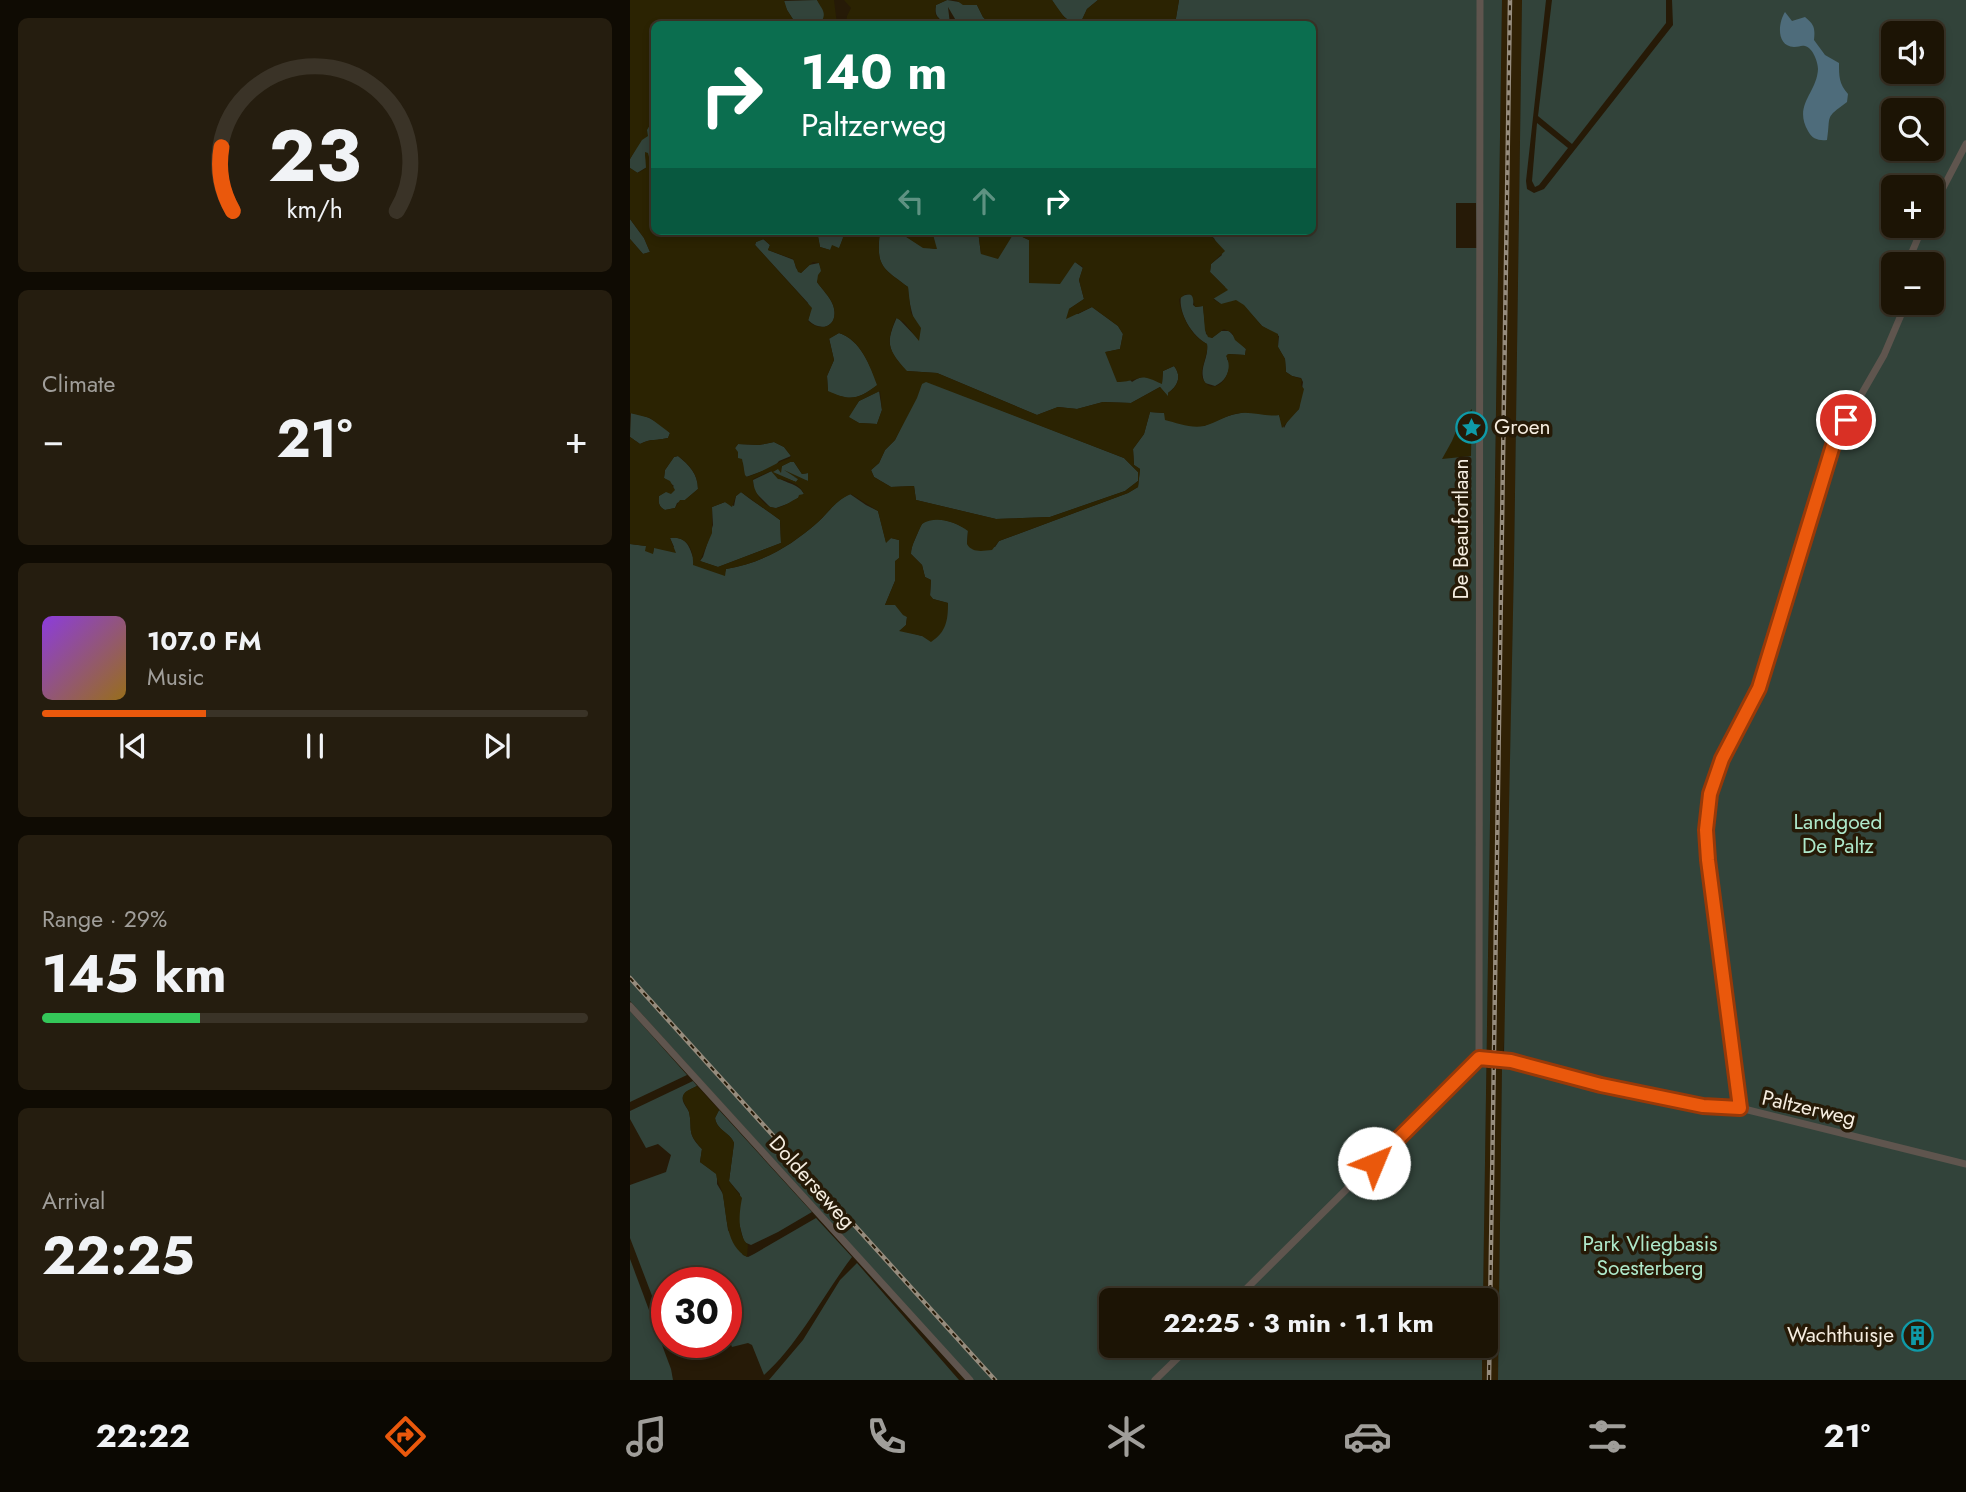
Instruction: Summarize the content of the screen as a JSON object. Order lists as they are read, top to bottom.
{
  "streets": {
    "street": ["De Beaufortlaan", "Paltzerweg", "Dolderseweg"]
  },
  "crossings": [
    ["De Beaufortlaan", "Paltzerweg"]
  ],
  "parks": ["Landgoed De Paltz", "Park Vliegbasis Soesterberg"],
  "places": {
    "place": ["Groen"],
    "building": ["Wachthuisje"]
  },
  "page": {
    "map_buttons": ["+", "−"],
    "turn": ["140 m", "Paltzerweg"],
    "tile": [
      "Climate",
      ["Range · 29%", "145 km"],
      ["Arrival", "22:25"]
    ],
    "heat": ["−", "21°", "+"],
    "song": ["107.0 FM", "Music"],
    "limit": "30",
    "trip": "22:25 · 3 min · 1.1 km",
    "tabs": ["22:22", "21°"],
    "gauge": ["23", "km/h"]
  }
}
